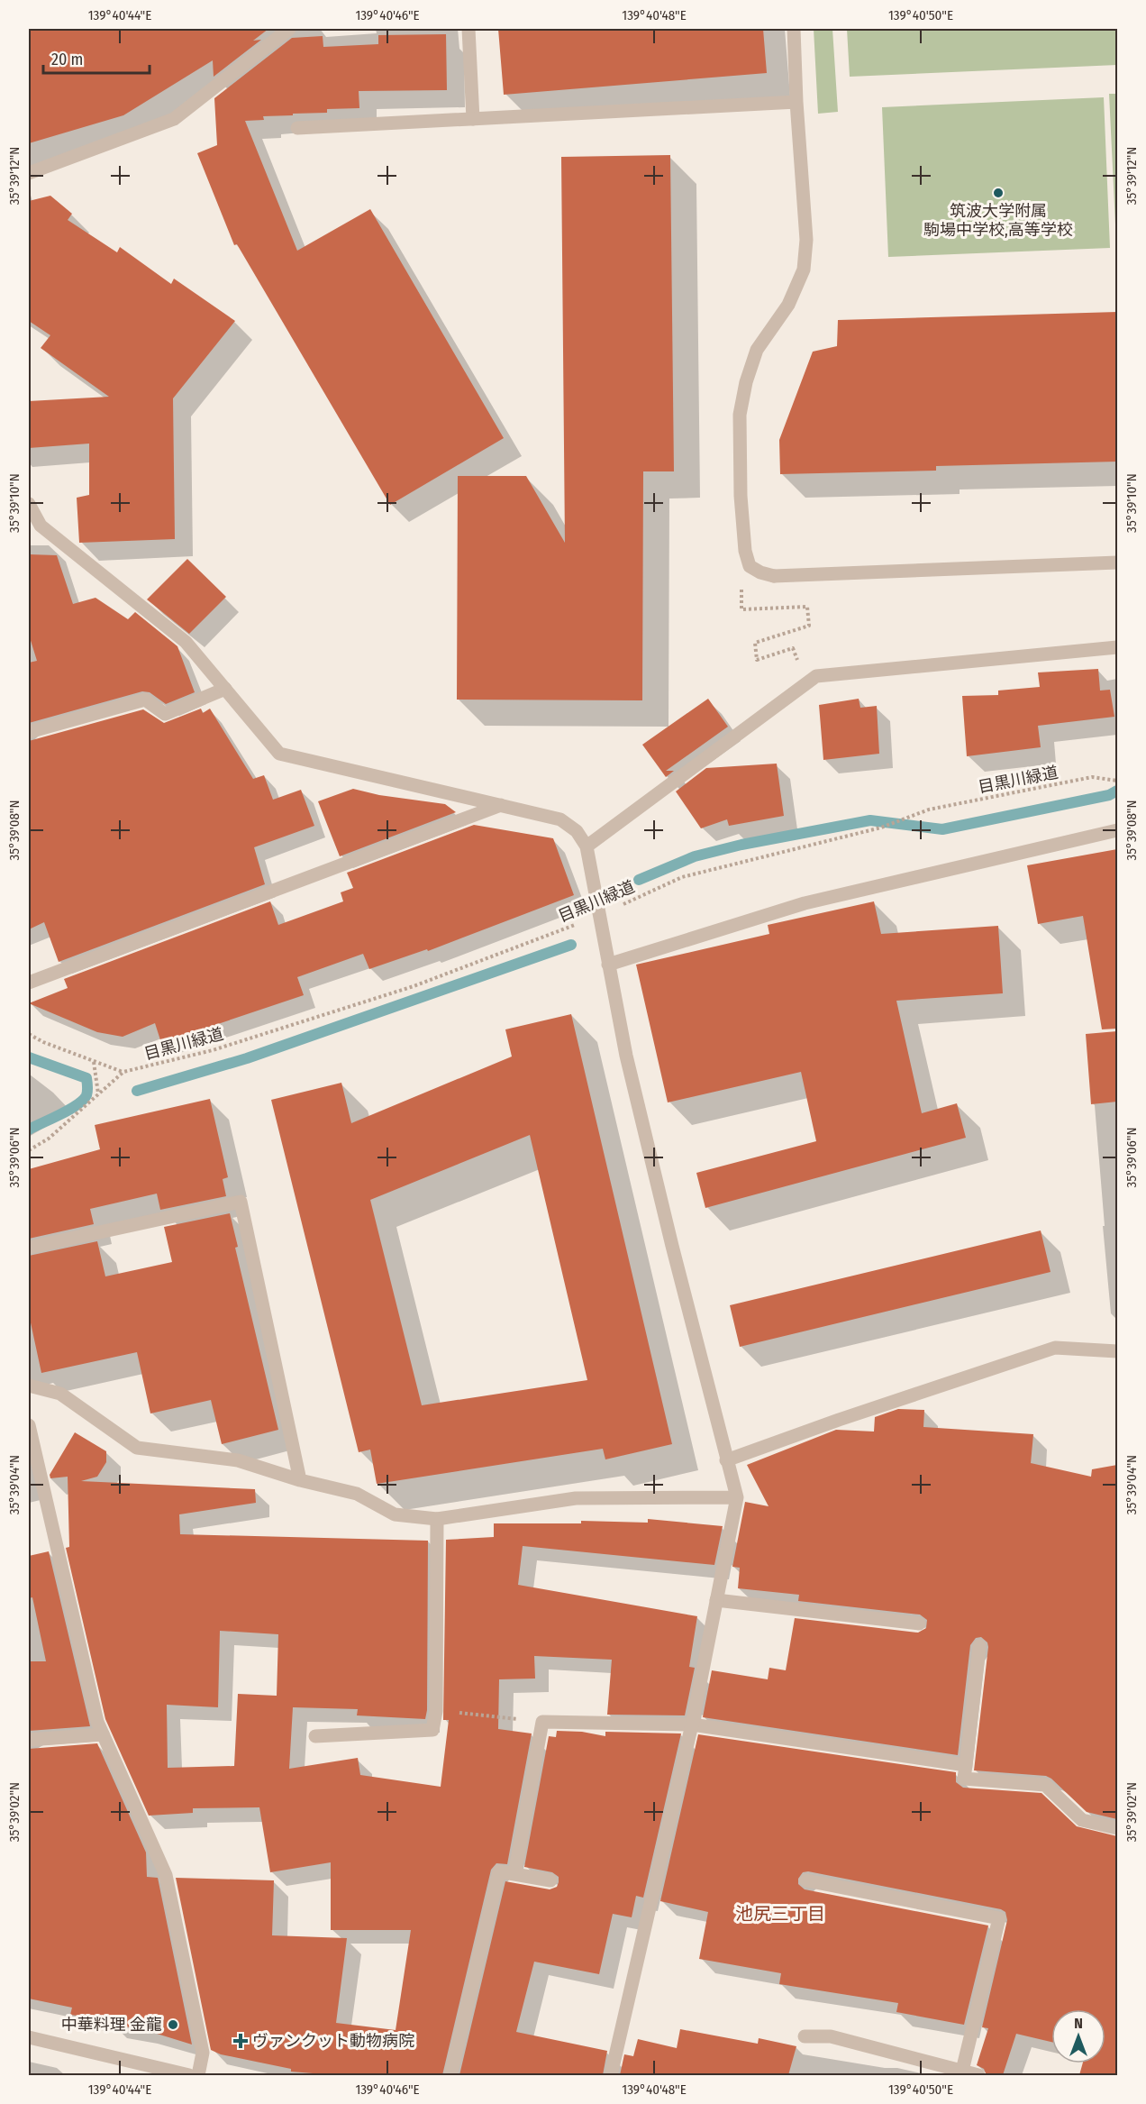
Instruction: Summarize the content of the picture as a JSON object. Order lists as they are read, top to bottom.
{
  "streets": {
    "path": ["目黒川緑道"]
  },
  "districts": ["池尻三丁目"],
  "places": {
    "other": ["筑波大学附属 駒場中学校,高等学校", "中華料理 金龍"],
    "health": ["ヴァンクット動物病院"]
  },
  "scale_bar": "20 m",
  "north": "top",
  "coordinates": [
    "139°40'44\"E",
    "139°40'46\"E",
    "139°40'48\"E",
    "139°40'50\"E",
    "35°39'12\"N",
    "35°39'10\"N",
    "35°39'08\"N",
    "35°39'06\"N",
    "35°39'04\"N",
    "35°39'02\"N"
  ]
}
